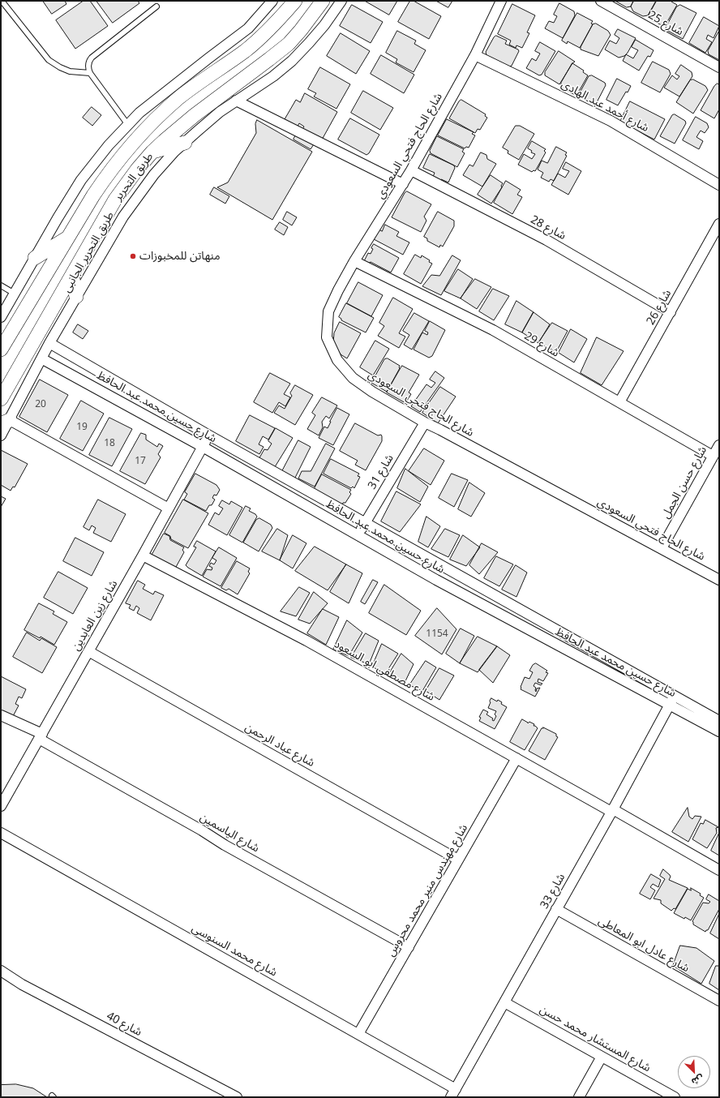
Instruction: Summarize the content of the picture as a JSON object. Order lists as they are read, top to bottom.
{
  "streets": {
    "street": [
      "شارع 25",
      "شارع أحمد عبد الهادى",
      "شارع الحاج فتحي السعودي",
      "طريق التحرير",
      "شارع 28",
      "طريق التحرير الجانبى",
      "شارع 26",
      "شارع 29",
      "شارع حسين محمد عبد الحافظ",
      "شارع 31",
      "شارع حسن الجمل",
      "شارع زين العابدين",
      "شارع مصطفي ابو السعود",
      "شارع عباد الرحمن",
      "شارع الياسمين",
      "شارع مهندس منير محمد محروس",
      "شارع 33",
      "شارع عادل ابو المعاطى",
      "شارع محمد السنوسى",
      "شارع 40",
      "شارع المستشار محمد حسن"
    ]
  },
  "crossings": [
    ["شارع أحمد عبد الهادى", "شارع الحاج فتحي السعودي"],
    ["شارع الحاج فتحي السعودي", "شارع 28"],
    ["شارع الحاج فتحي السعودي", "شارع 29"],
    ["شارع الحاج فتحي السعودي", "شارع 31"],
    ["شارع الحاج فتحي السعودي", "شارع حسن الجمل"],
    ["شارع 28", "شارع 26"],
    ["طريق التحرير الجانبى", "شارع حسين محمد عبد الحافظ"],
    ["شارع 26", "شارع 29"],
    ["شارع 29", "شارع حسن الجمل"],
    ["شارع حسين محمد عبد الحافظ", "شارع 31"],
    ["شارع حسين محمد عبد الحافظ", "شارع زين العابدين"],
    ["شارع حسين محمد عبد الحافظ", "شارع 33"],
    ["شارع زين العابدين", "شارع مصطفي ابو السعود"],
    ["شارع زين العابدين", "شارع عباد الرحمن"],
    ["شارع زين العابدين", "شارع الياسمين"],
    ["شارع مصطفي ابو السعود", "شارع مهندس منير محمد محروس"],
    ["شارع مصطفي ابو السعود", "شارع 33"],
    ["شارع عباد الرحمن", "شارع مهندس منير محمد محروس"],
    ["شارع الياسمين", "شارع مهندس منير محمد محروس"],
    ["شارع مهندس منير محمد محروس", "شارع محمد السنوسى"],
    ["شارع 33", "شارع عادل ابو المعاطى"],
    ["شارع 33", "شارع محمد السنوسى"],
    ["شارع 33", "شارع المستشار محمد حسن"]
  ],
  "places": ["منهاتن للمخبوزات"],
  "house_numbers": [
    "20",
    "19",
    "18",
    "17",
    "1154"
  ],
  "north": "bottom right"
}
